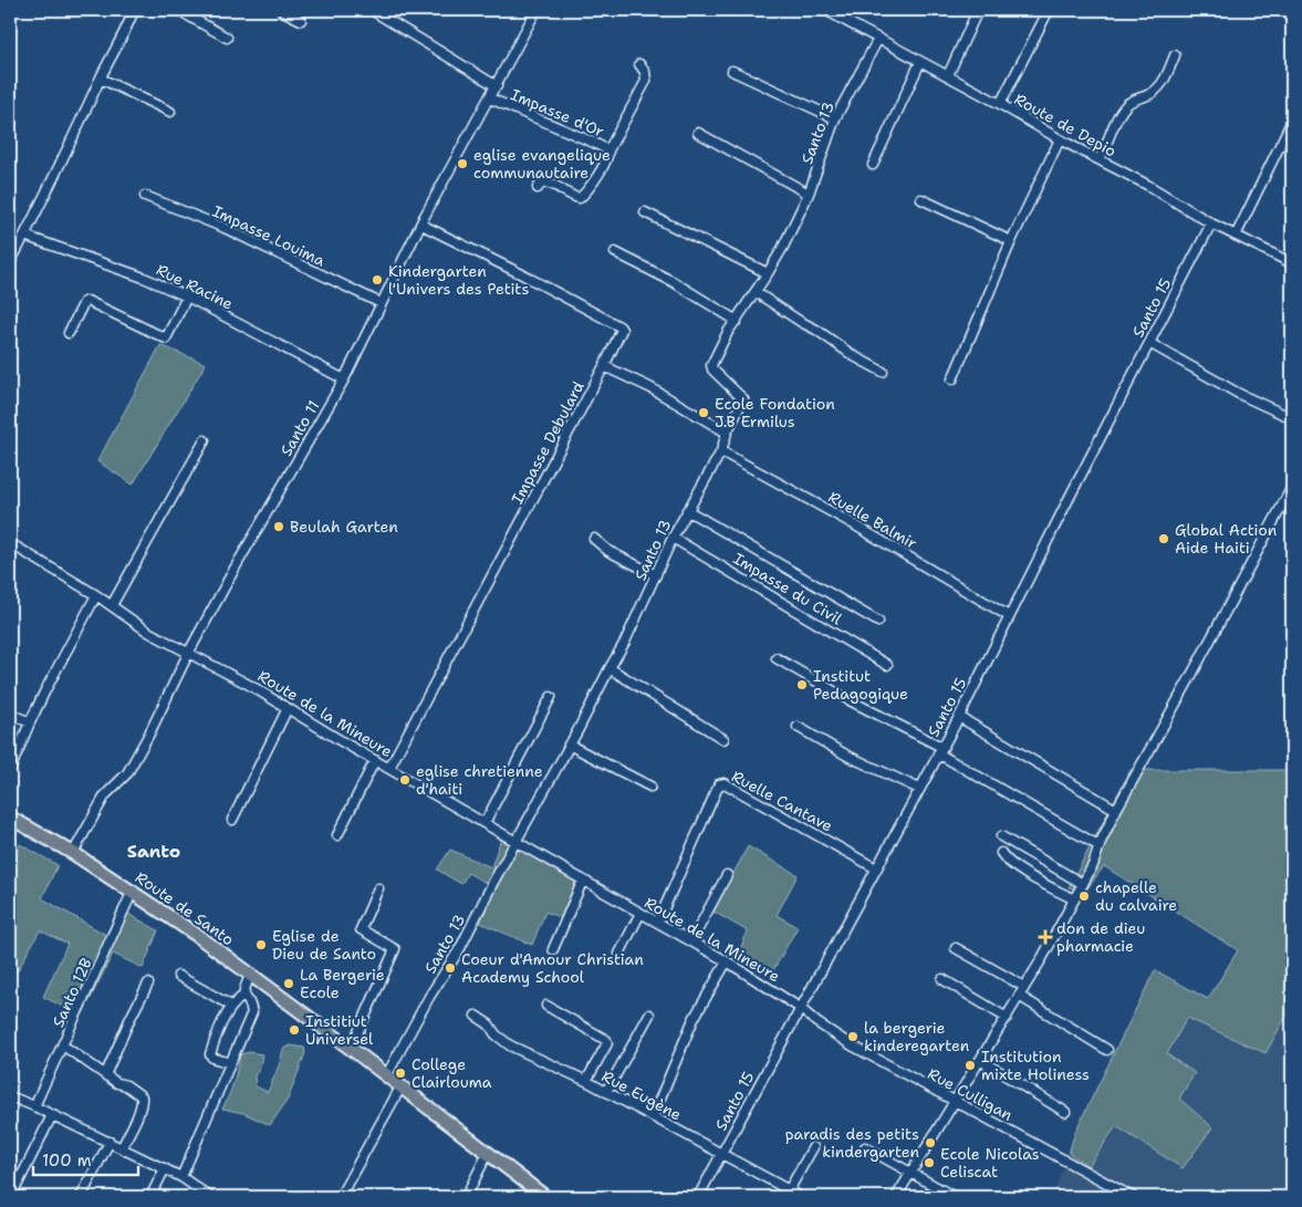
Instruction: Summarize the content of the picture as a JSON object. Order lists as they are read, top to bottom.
{
  "streets": {
    "main road": ["Route de Santo"],
    "street": [
      "Impasse d'Or",
      "Route de Depio",
      "Santo 13",
      "Impasse Louima",
      "Rue Racine",
      "Santo 15",
      "Santo 11",
      "Impasse Debulard",
      "Ruelle Balmir",
      "Impasse du Civil",
      "Route de la Mineure",
      "Ruelle Cantave",
      "Santo 12B",
      "Rue Culligan",
      "Rue Eugène"
    ]
  },
  "crossings": [
    ["Impasse d'Or", "Santo 11"],
    ["Route de Depio", "Santo 13"],
    ["Route de Depio", "Santo 15"],
    ["Santo 13", "Ruelle Balmir"],
    ["Santo 13", "Impasse du Civil"],
    ["Santo 13", "Route de la Mineure"],
    ["Santo 13", "Route de Santo"],
    ["Impasse Louima", "Santo 11"],
    ["Rue Racine", "Santo 11"],
    ["Santo 15", "Ruelle Balmir"],
    ["Santo 15", "Route de la Mineure"],
    ["Santo 15", "Ruelle Cantave"],
    ["Santo 15", "Rue Culligan"],
    ["Santo 15", "Rue Eugène"],
    ["Santo 11", "Impasse Debulard"],
    ["Santo 11", "Route de la Mineure"],
    ["Santo 11", "Route de Santo"],
    ["Impasse Debulard", "Route de la Mineure"],
    ["Route de la Mineure", "Ruelle Cantave"],
    ["Route de la Mineure", "Rue Culligan"],
    ["Route de Santo", "Santo 12B"]
  ],
  "districts": ["Santo"],
  "places": {
    "other": [
      "eglise evangelique communautaire",
      "Kindergarten l'Univers des Petits",
      "Ecole Fondation J.B Ermilus",
      "Beulah Garten",
      "Global Action Aide Haiti",
      "Institut Pedagogique",
      "eglise chretienne d'haiti",
      "chapelle du calvaire",
      "Eglise de Dieu de Santo",
      "Coeur d'Amour Christian Academy School",
      "La Bergerie Ecole",
      "Institiut Universel",
      "la bergerie kinderegarten",
      "Institution mixte Holiness",
      "College Clairlouma",
      "paradis des petits kindergarten",
      "Ecole Nicolas Celiscat"
    ],
    "health": ["don de dieu pharmacie"]
  },
  "scale_bar": "100 m"
}
